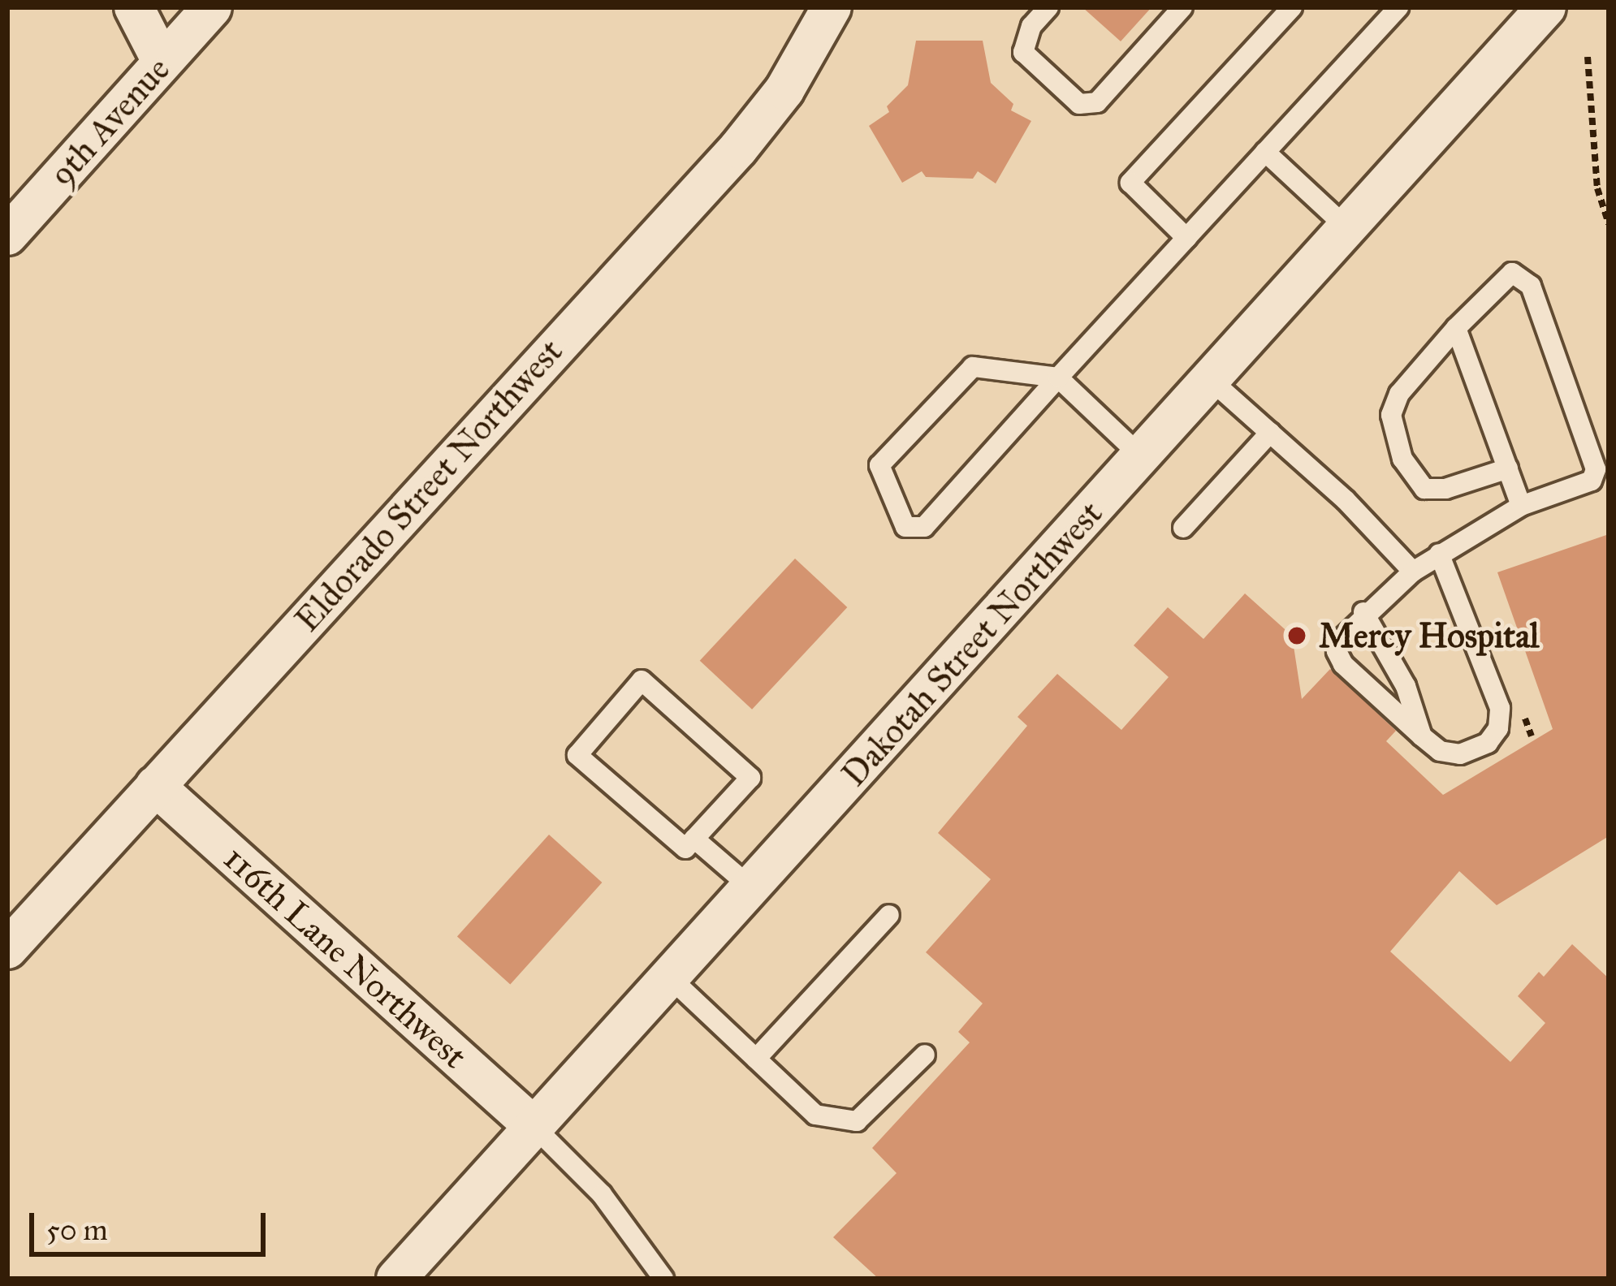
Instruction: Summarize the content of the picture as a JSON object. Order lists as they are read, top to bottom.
{
  "streets": {
    "street": [
      "9th Avenue",
      "Eldorado Street Northwest",
      "Dakotah Street Northwest",
      "116th Lane Northwest"
    ]
  },
  "crossings": [
    ["Eldorado Street Northwest", "116th Lane Northwest"],
    ["Dakotah Street Northwest", "116th Lane Northwest"]
  ],
  "places": ["Mercy Hospital"],
  "scale_bar": "50 m"
}
